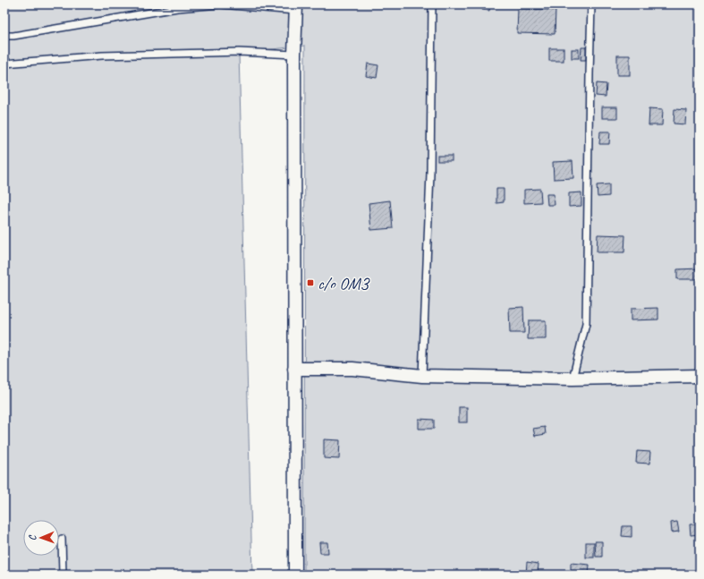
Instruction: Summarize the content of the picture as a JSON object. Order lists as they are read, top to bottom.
{
  "places": {
    "transit": ["с/о ОМЗ"]
  },
  "north": "left"
}
